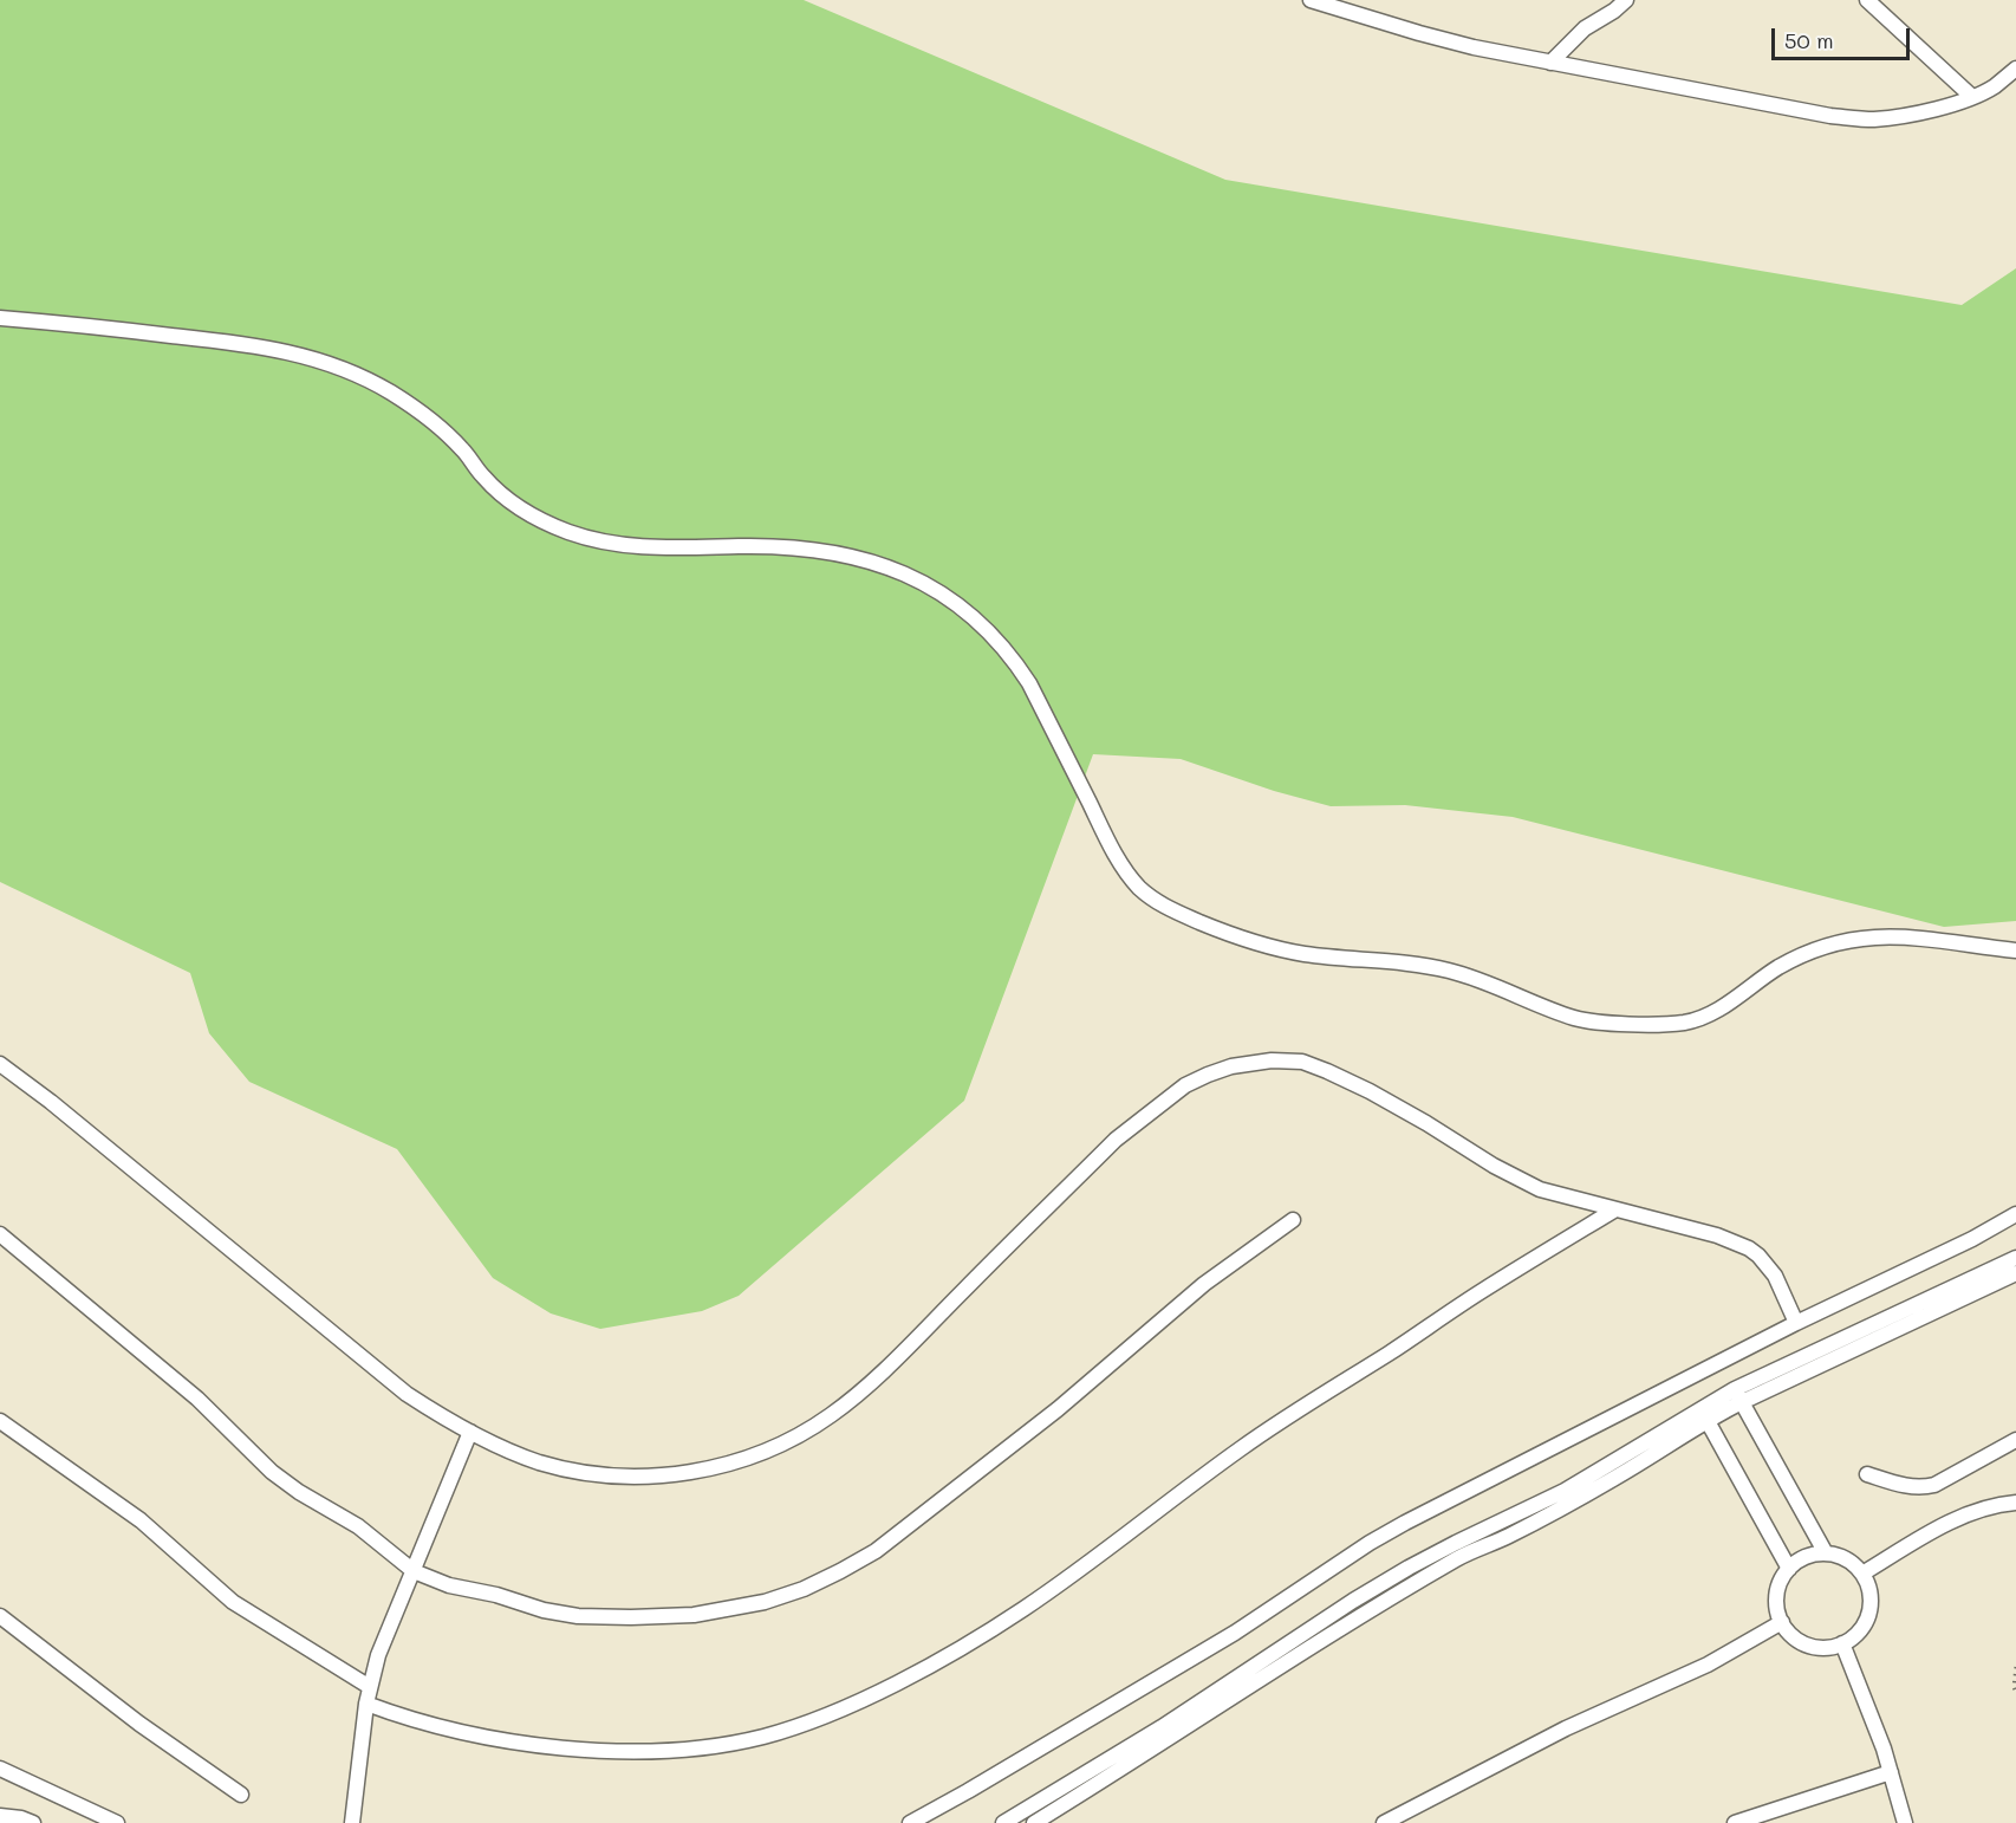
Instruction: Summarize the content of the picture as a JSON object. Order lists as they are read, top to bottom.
{
  "scale_bar": "50 m"
}
